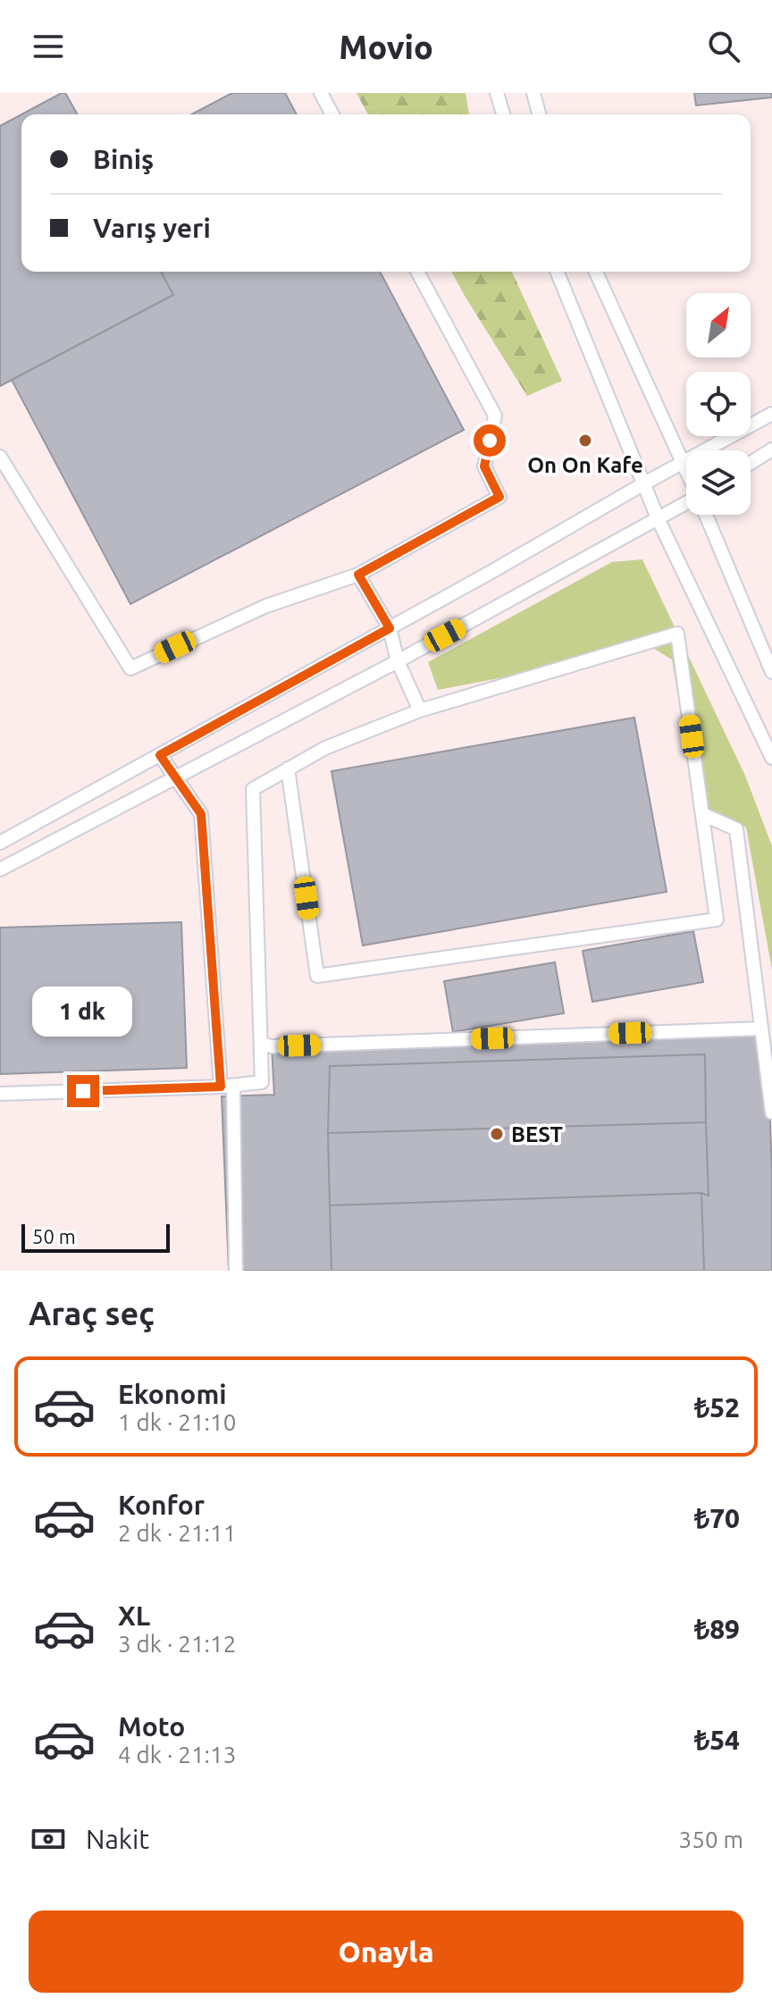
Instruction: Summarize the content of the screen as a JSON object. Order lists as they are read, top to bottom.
{
  "places": ["On On Kafe", "BEST"],
  "scale_bar": "50 m",
  "north": "top right",
  "page": {
    "header": "Movio",
    "banner": ["Biniş", "Varış yeri"],
    "bubble": "1 dk",
    "scale": "50 m",
    "heading": "Araç seç",
    "list": [
      {
        "name": "Ekonomi",
        "note": "1 dk · 21:10",
        "value": "₺52"
      },
      {
        "name": "Konfor",
        "note": "2 dk · 21:11",
        "value": "₺70"
      },
      {
        "name": "XL",
        "note": "3 dk · 21:12",
        "value": "₺89"
      },
      {
        "name": "Moto",
        "note": "4 dk · 21:13",
        "value": "₺54"
      }
    ],
    "pay": ["Nakit", "350 m"],
    "buttons": "Onayla"
  }
}
